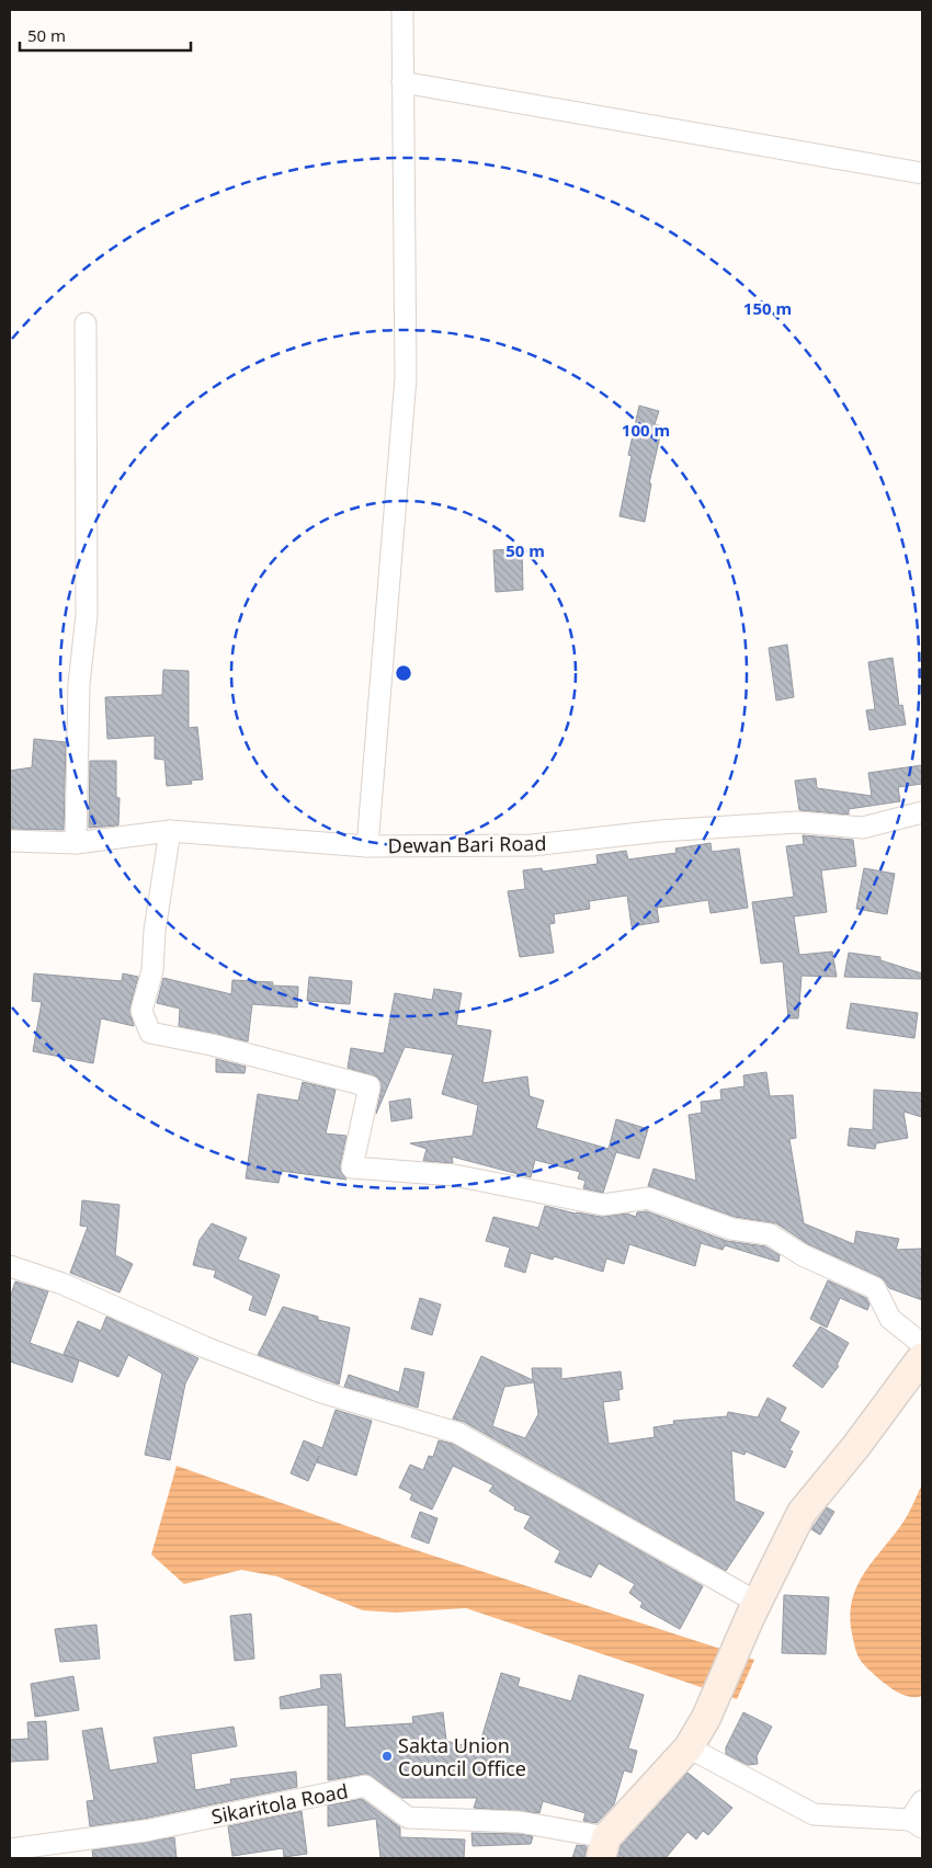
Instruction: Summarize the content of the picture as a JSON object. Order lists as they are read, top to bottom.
{
  "streets": {
    "street": ["Dewan Bari Road", "Sikaritola Road"]
  },
  "places": ["Sakta Union Council Office"],
  "scale_bar": "50 m",
  "rings": ["150 m", "100 m", "50 m"]
}
